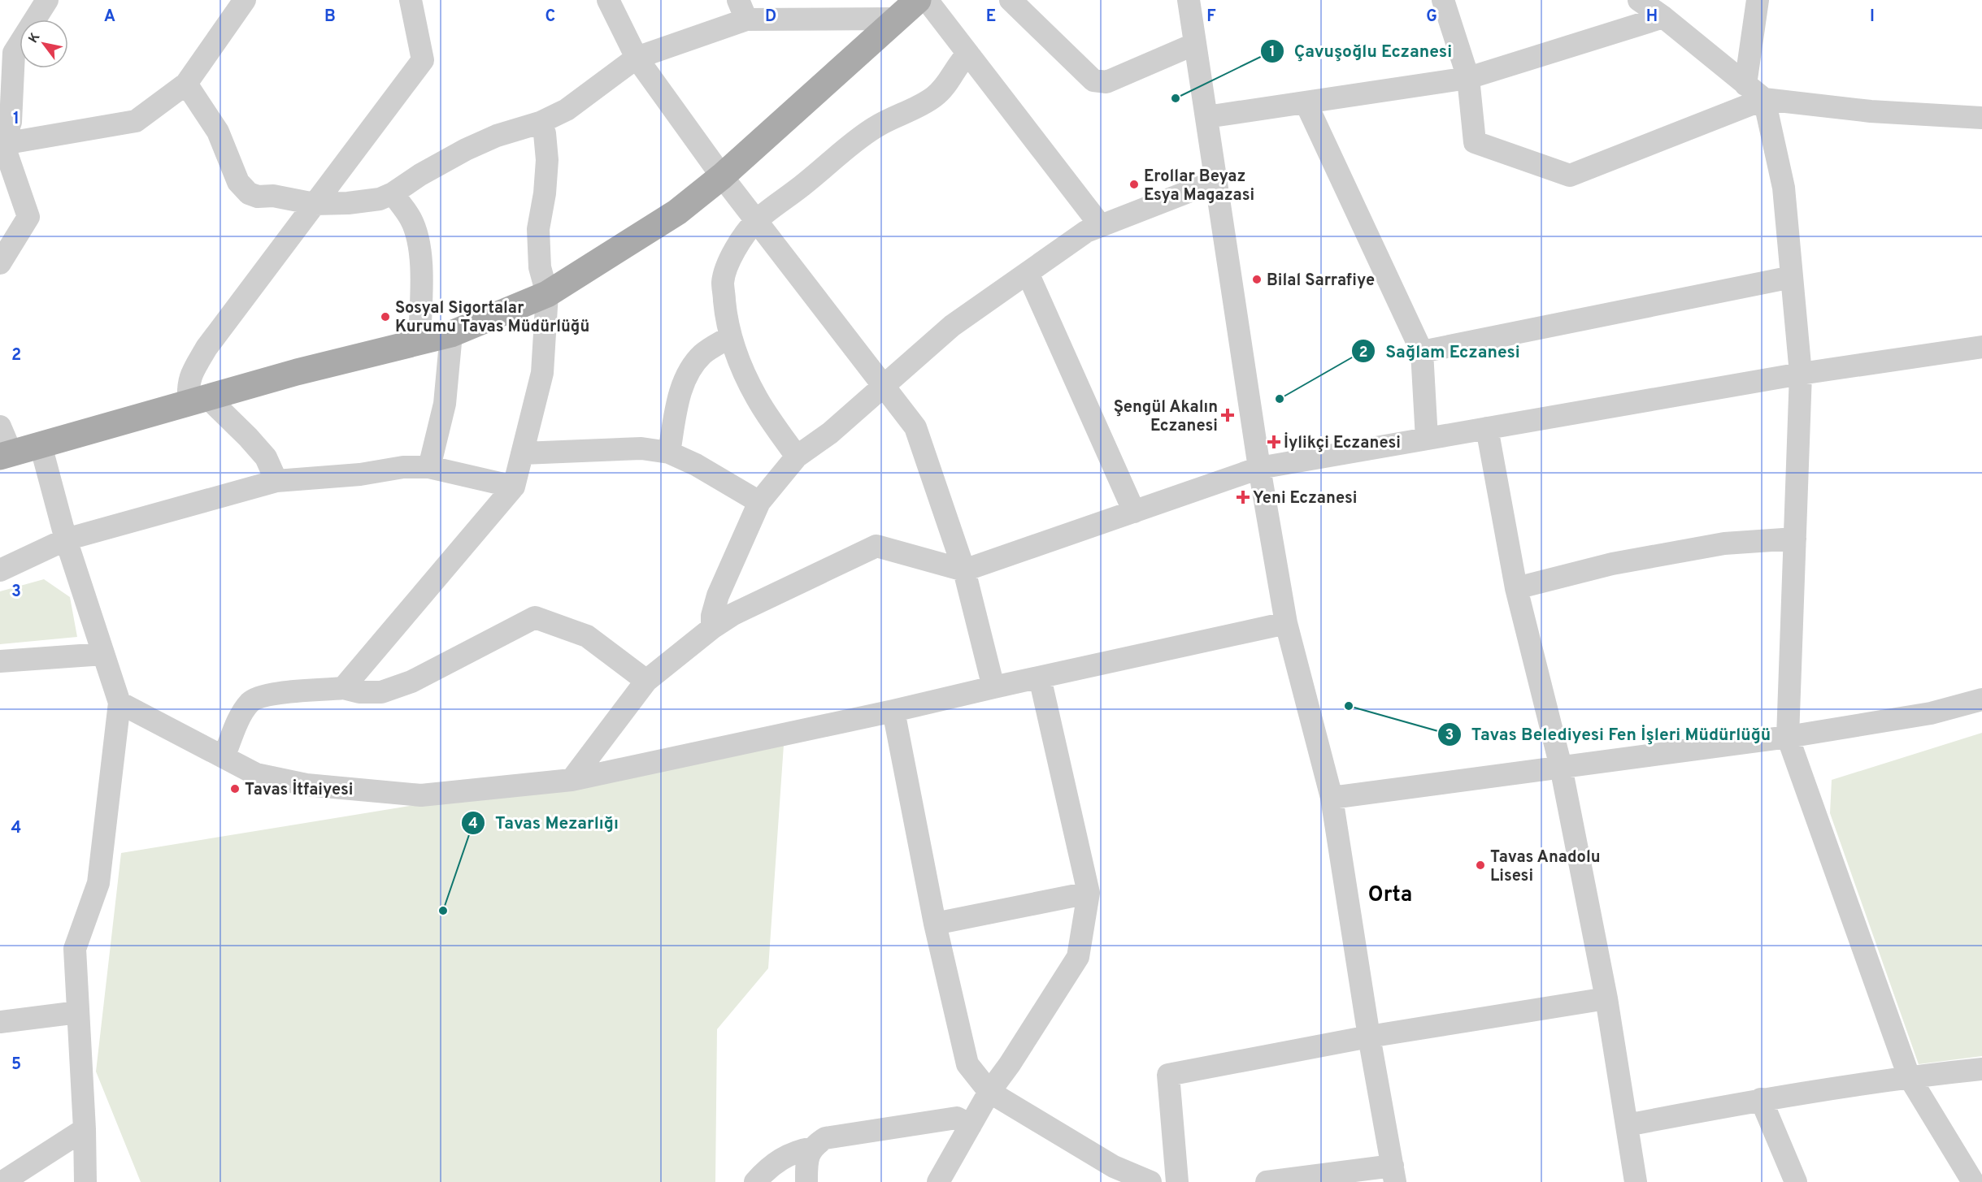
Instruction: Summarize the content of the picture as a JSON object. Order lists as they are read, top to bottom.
{
  "districts": ["Orta"],
  "places": {
    "other": [
      "Çavuşoğlu Eczanesi",
      "Erollar Beyaz Esya Magazasi",
      "Bilal Sarrafiye",
      "Sosyal Sigortalar Kurumu Tavas Müdürlüğü",
      "Sağlam Eczanesi",
      "Tavas Belediyesi Fen İşleri Müdürlüğü",
      "Tavas İtfaiyesi",
      "Tavas Anadolu Lisesi",
      "Tavas Mezarlığı"
    ],
    "health": ["Şengül Akalın Eczanesi", "İylikçi Eczanesi", "Yeni Eczanesi"]
  },
  "north": "top left",
  "grid": {
    "columns": [
      "A",
      "B",
      "C",
      "D",
      "E",
      "F",
      "G",
      "H",
      "I"
    ],
    "rows": [
      "1",
      "2",
      "3",
      "4",
      "5"
    ]
  }
}
